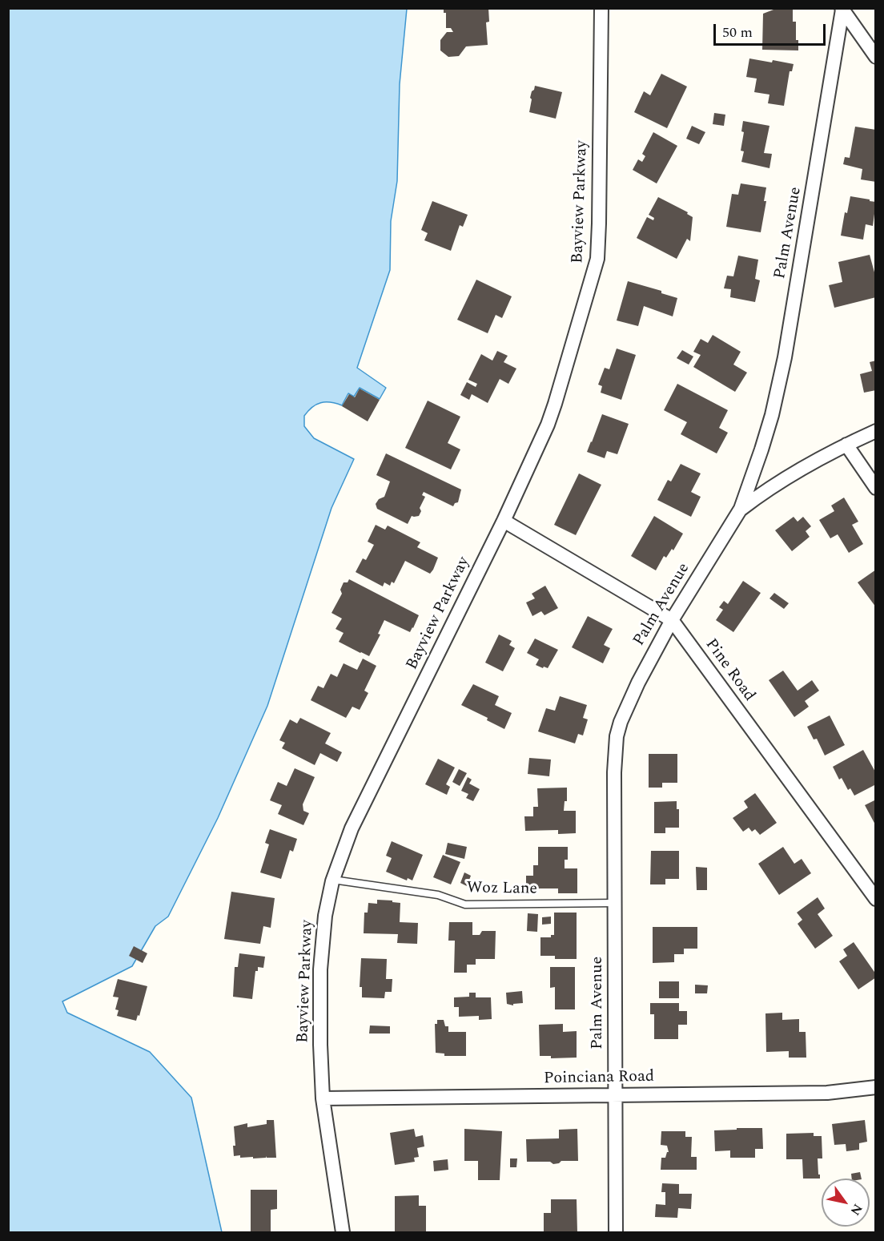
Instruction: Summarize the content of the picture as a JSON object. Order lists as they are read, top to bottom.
{
  "streets": {
    "street": [
      "Bayview Parkway",
      "Palm Avenue",
      "Pine Road",
      "Poinciana Road"
    ],
    "lane": ["Woz Lane"]
  },
  "crossings": [
    ["Bayview Parkway", "Pine Road"],
    ["Bayview Parkway", "Woz Lane"],
    ["Bayview Parkway", "Poinciana Road"],
    ["Palm Avenue", "Pine Road"],
    ["Palm Avenue", "Woz Lane"],
    ["Palm Avenue", "Poinciana Road"]
  ],
  "scale_bar": "50 m",
  "north": "bottom right"
}
